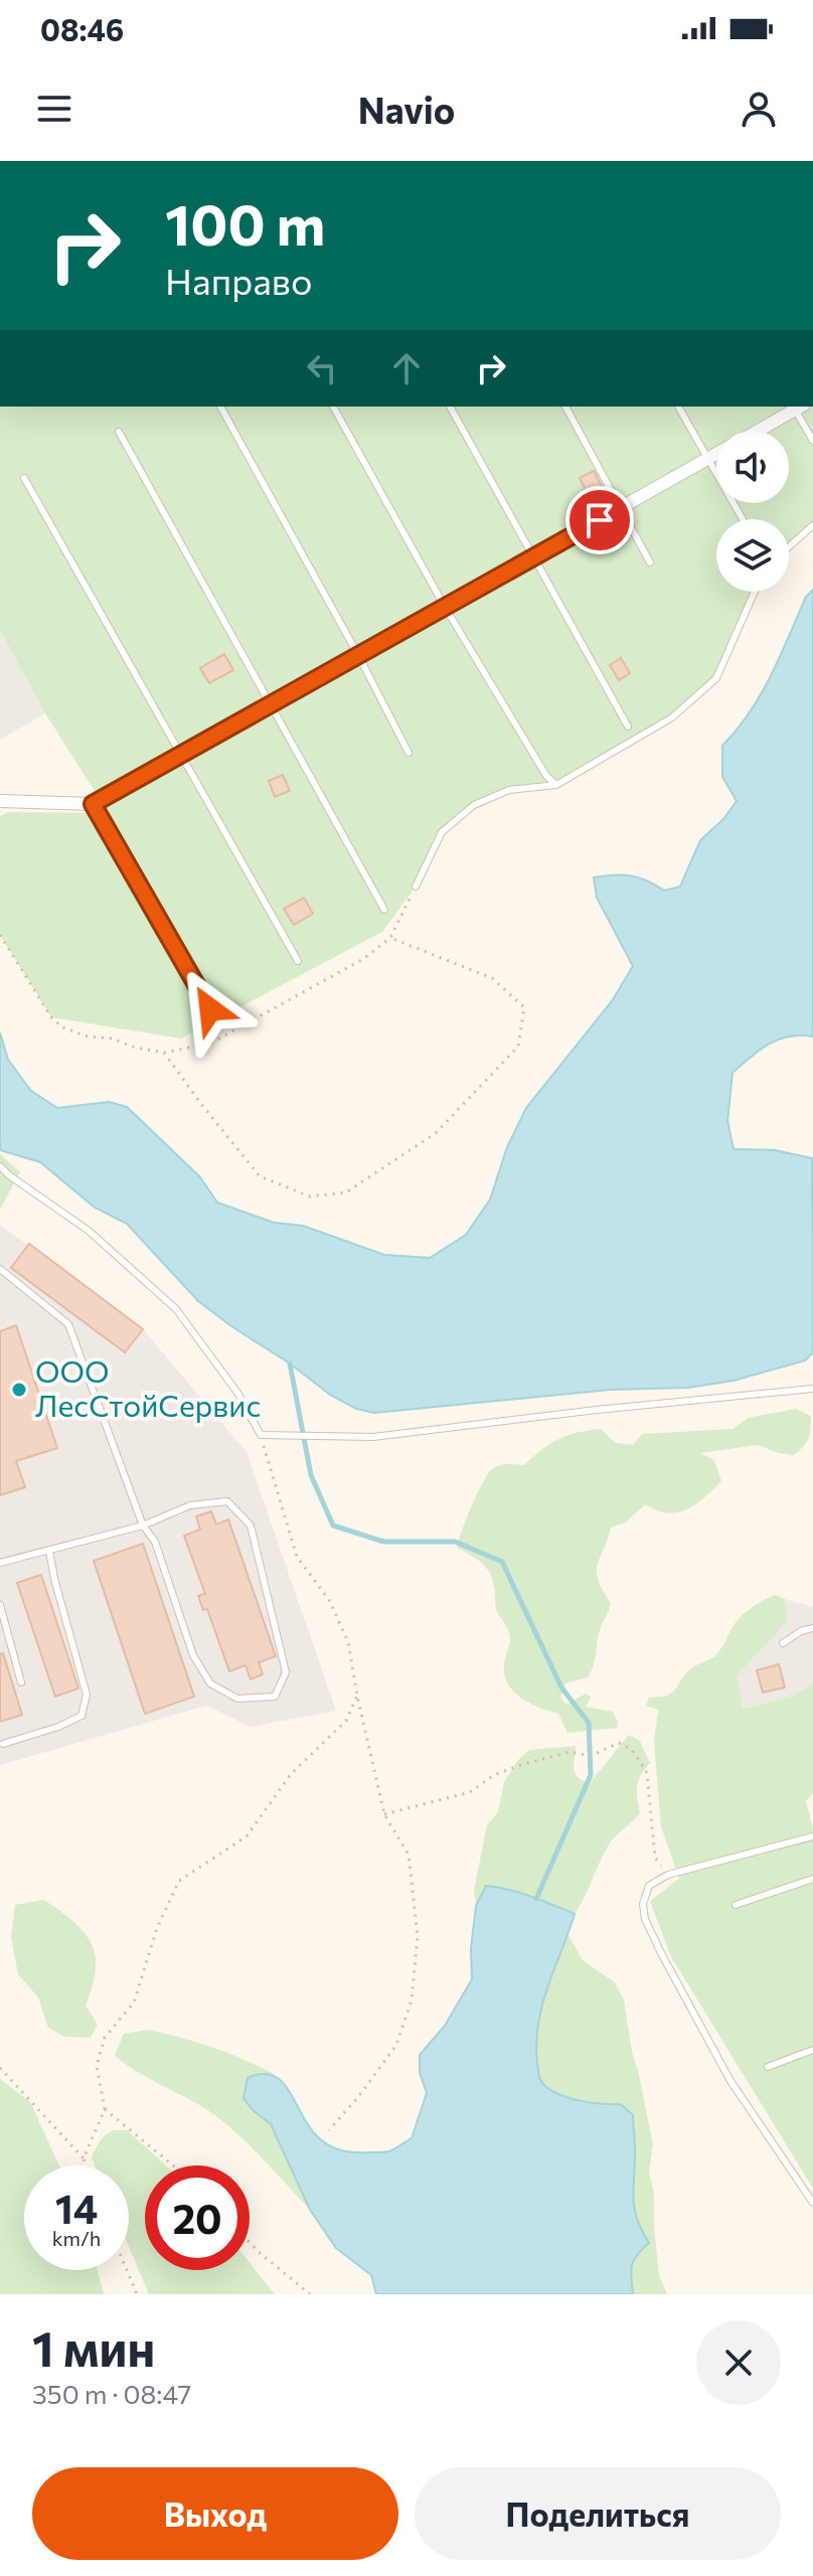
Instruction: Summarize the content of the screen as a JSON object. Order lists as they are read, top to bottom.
{
  "places": ["ООО ЛесСтойСервис"],
  "page": {
    "status": "08:46",
    "header": "Navio",
    "turn": ["100 m", "Направо"],
    "speed": "14 km/h",
    "limit": "20",
    "heading": ["1 мин", "350 m · 08:47"],
    "buttons": ["Выход", "Поделиться"]
  }
}
